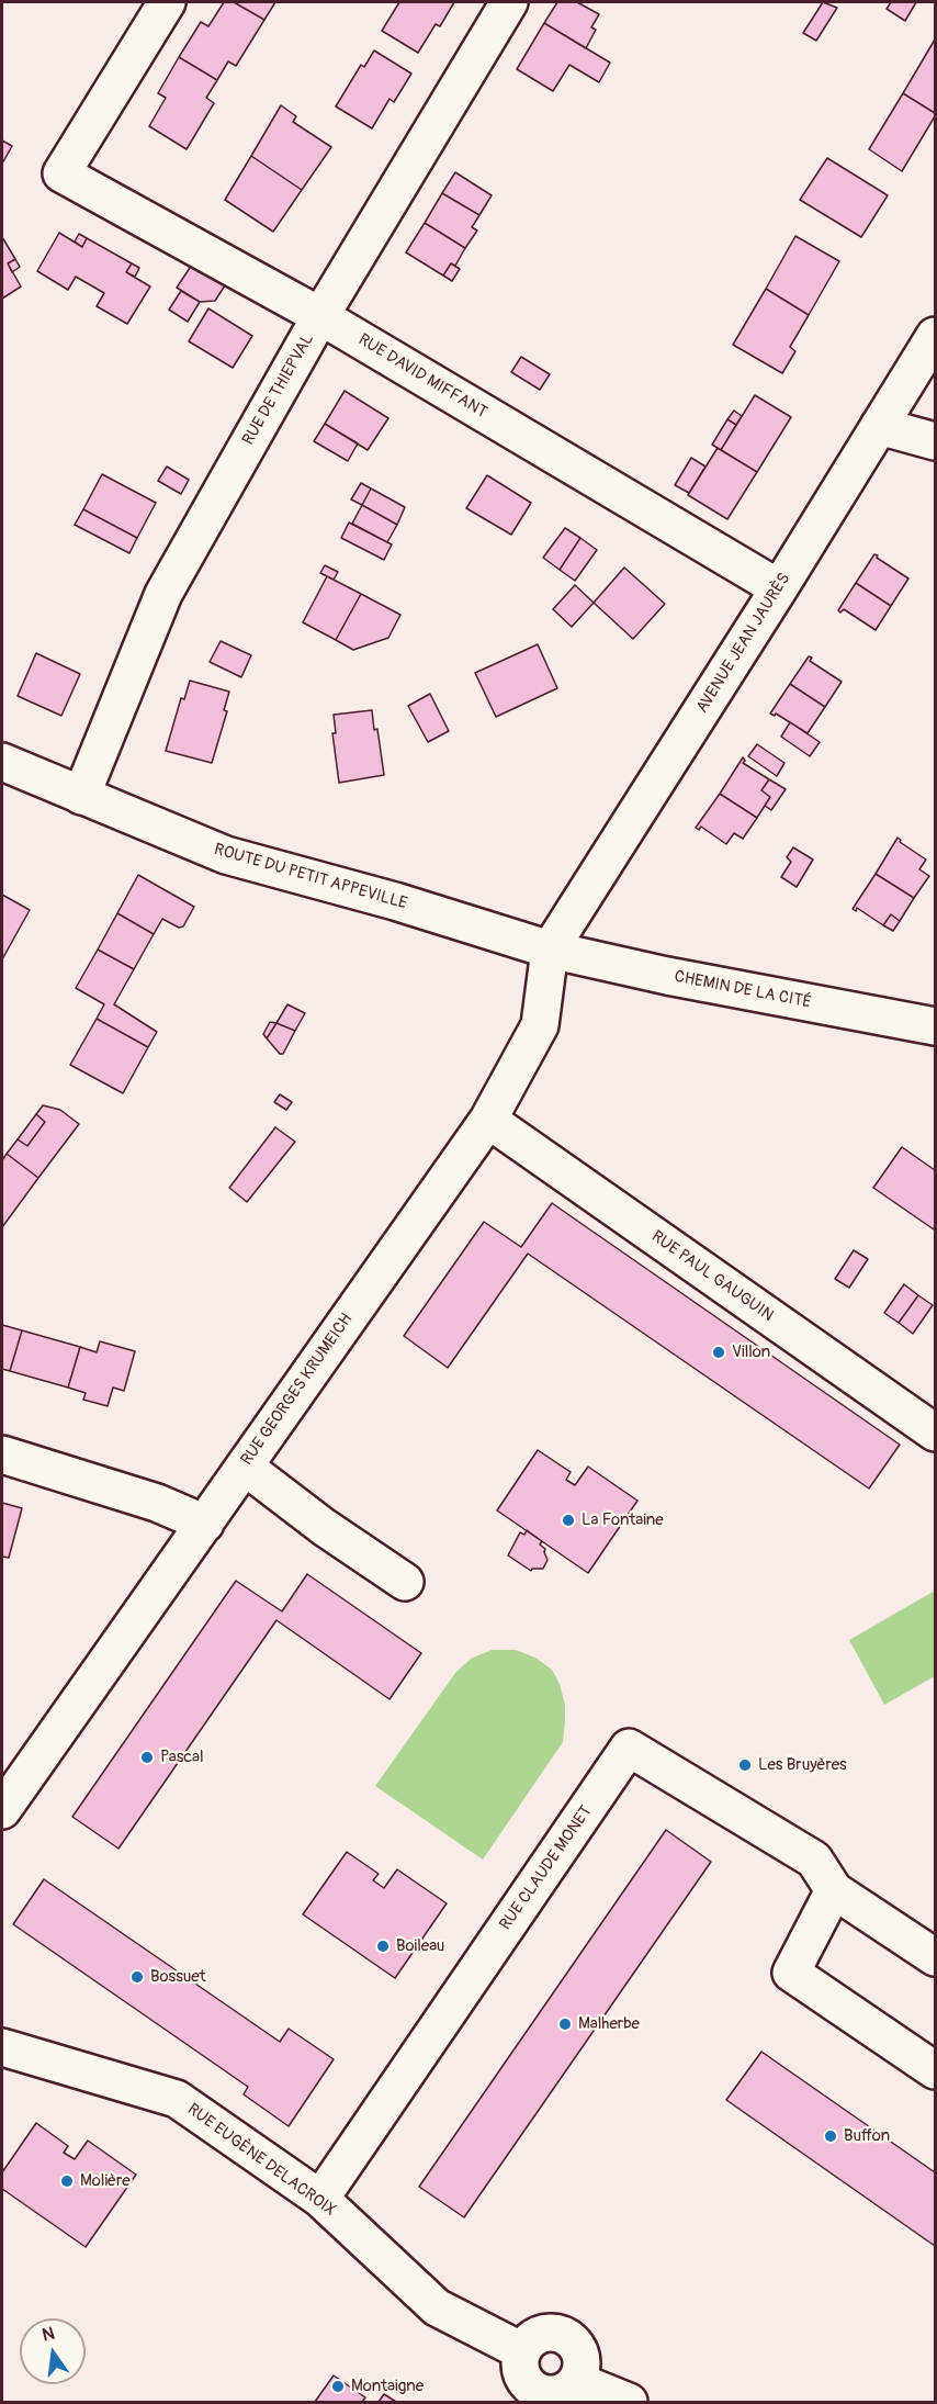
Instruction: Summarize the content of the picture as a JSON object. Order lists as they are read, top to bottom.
{
  "streets": {
    "street": [
      "RUE DAVID MIFFANT",
      "RUE DE THIEPVAL",
      "AVENUE JEAN JAURÈS",
      "ROUTE DU PETIT APPEVILLE",
      "CHEMIN DE LA CITÉ",
      "RUE PAUL GAUGUIN",
      "RUE GEORGES KRUMEICH",
      "RUE CLAUDE MONET",
      "RUE EUGÈNE DELACROIX"
    ]
  },
  "crossings": [
    ["RUE DAVID MIFFANT", "RUE DE THIEPVAL"],
    ["RUE DAVID MIFFANT", "AVENUE JEAN JAURÈS"],
    ["RUE DE THIEPVAL", "ROUTE DU PETIT APPEVILLE"],
    ["AVENUE JEAN JAURÈS", "ROUTE DU PETIT APPEVILLE"],
    ["AVENUE JEAN JAURÈS", "CHEMIN DE LA CITÉ"],
    ["AVENUE JEAN JAURÈS", "RUE GEORGES KRUMEICH"],
    ["ROUTE DU PETIT APPEVILLE", "CHEMIN DE LA CITÉ"],
    ["ROUTE DU PETIT APPEVILLE", "RUE GEORGES KRUMEICH"],
    ["CHEMIN DE LA CITÉ", "RUE GEORGES KRUMEICH"],
    ["RUE PAUL GAUGUIN", "RUE GEORGES KRUMEICH"],
    ["RUE CLAUDE MONET", "RUE EUGÈNE DELACROIX"]
  ],
  "places": [
    "Villon",
    "La Fontaine",
    "Pascal",
    "Les Bruyères",
    "Boileau",
    "Bossuet",
    "Malherbe",
    "Buffon",
    "Molière",
    "Montaigne"
  ],
  "north": "top"
}
